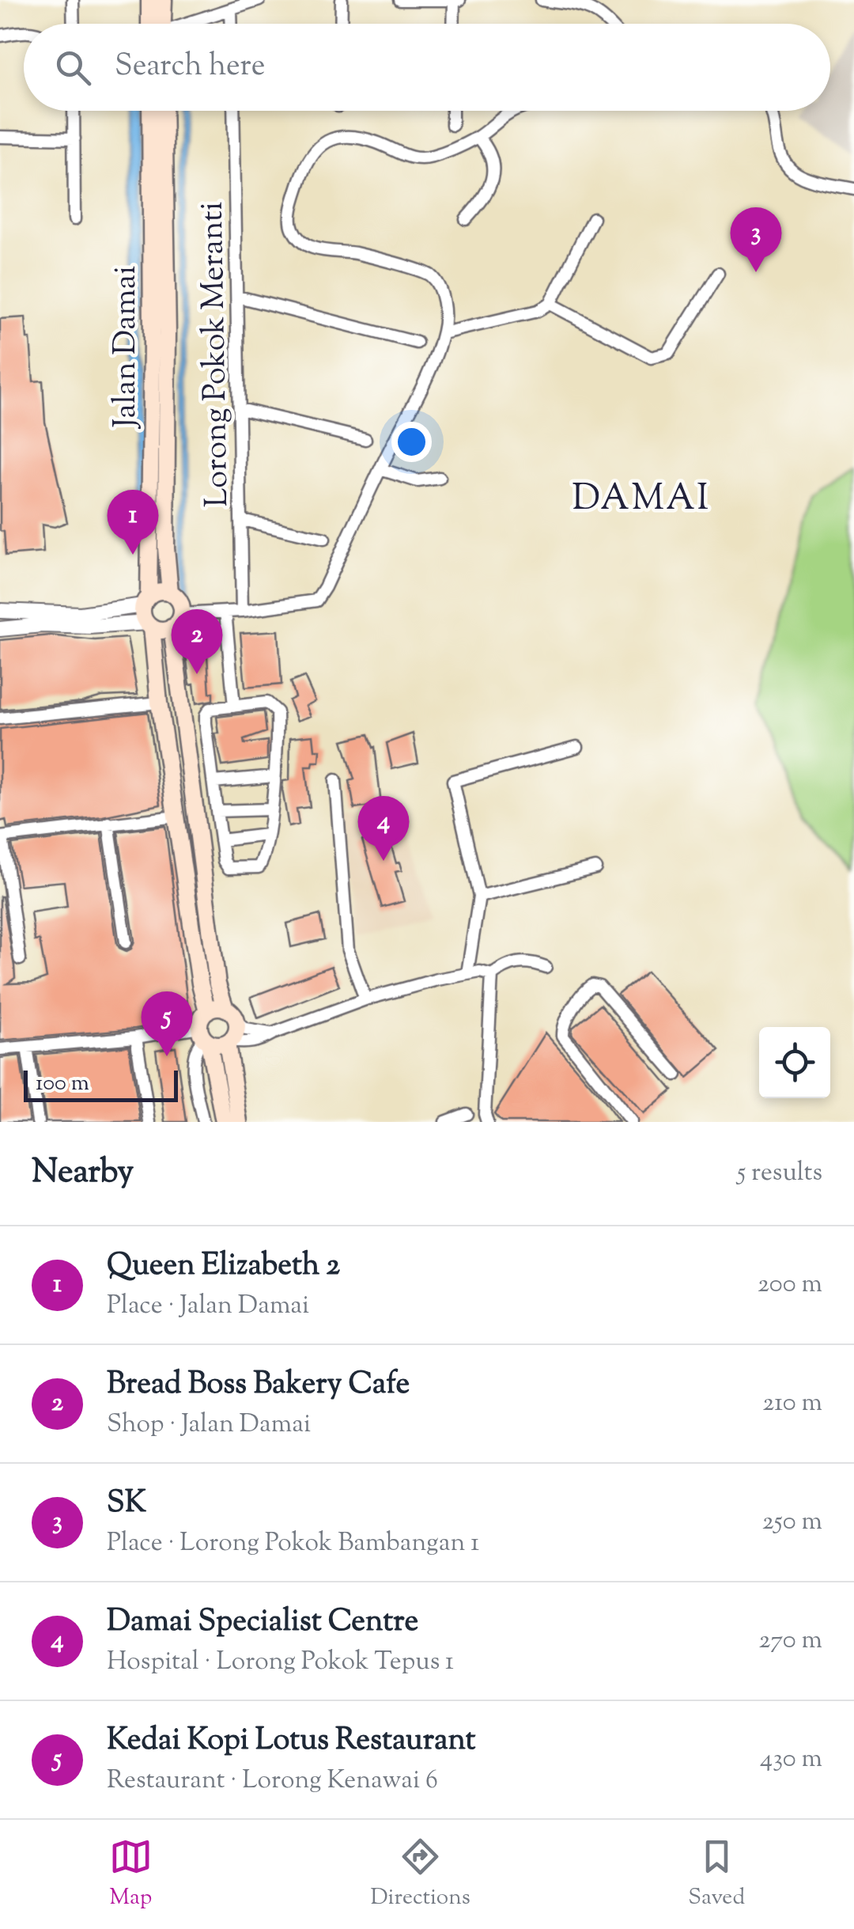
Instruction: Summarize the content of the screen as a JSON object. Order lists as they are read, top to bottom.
{
  "streets": {
    "main road": ["Jalan Damai"],
    "street": ["Lorong Pokok Meranti"]
  },
  "districts": ["DAMAI"],
  "scale_bar": "100 m",
  "page": {
    "search": "Search here",
    "pins": [
      "3",
      "1",
      "2",
      "4",
      "5"
    ],
    "scale": "100 m",
    "heading": ["Nearby", "5 results"],
    "list": [
      {
        "mark": "1",
        "name": "Queen Elizabeth 2",
        "note": "Place · Jalan Damai",
        "value": "200 m"
      },
      {
        "mark": "2",
        "name": "Bread Boss Bakery Cafe",
        "note": "Shop · Jalan Damai",
        "value": "210 m"
      },
      {
        "mark": "3",
        "name": "SK",
        "note": "Place · Lorong Pokok Bambangan 1",
        "value": "250 m"
      },
      {
        "mark": "4",
        "name": "Damai Specialist Centre",
        "note": "Hospital · Lorong Pokok Tepus 1",
        "value": "270 m"
      },
      {
        "mark": "5",
        "name": "Kedai Kopi Lotus Restaurant",
        "note": "Restaurant · Lorong Kenawai 6",
        "value": "430 m"
      }
    ],
    "nav": ["Map", "Directions", "Saved"]
  }
}
